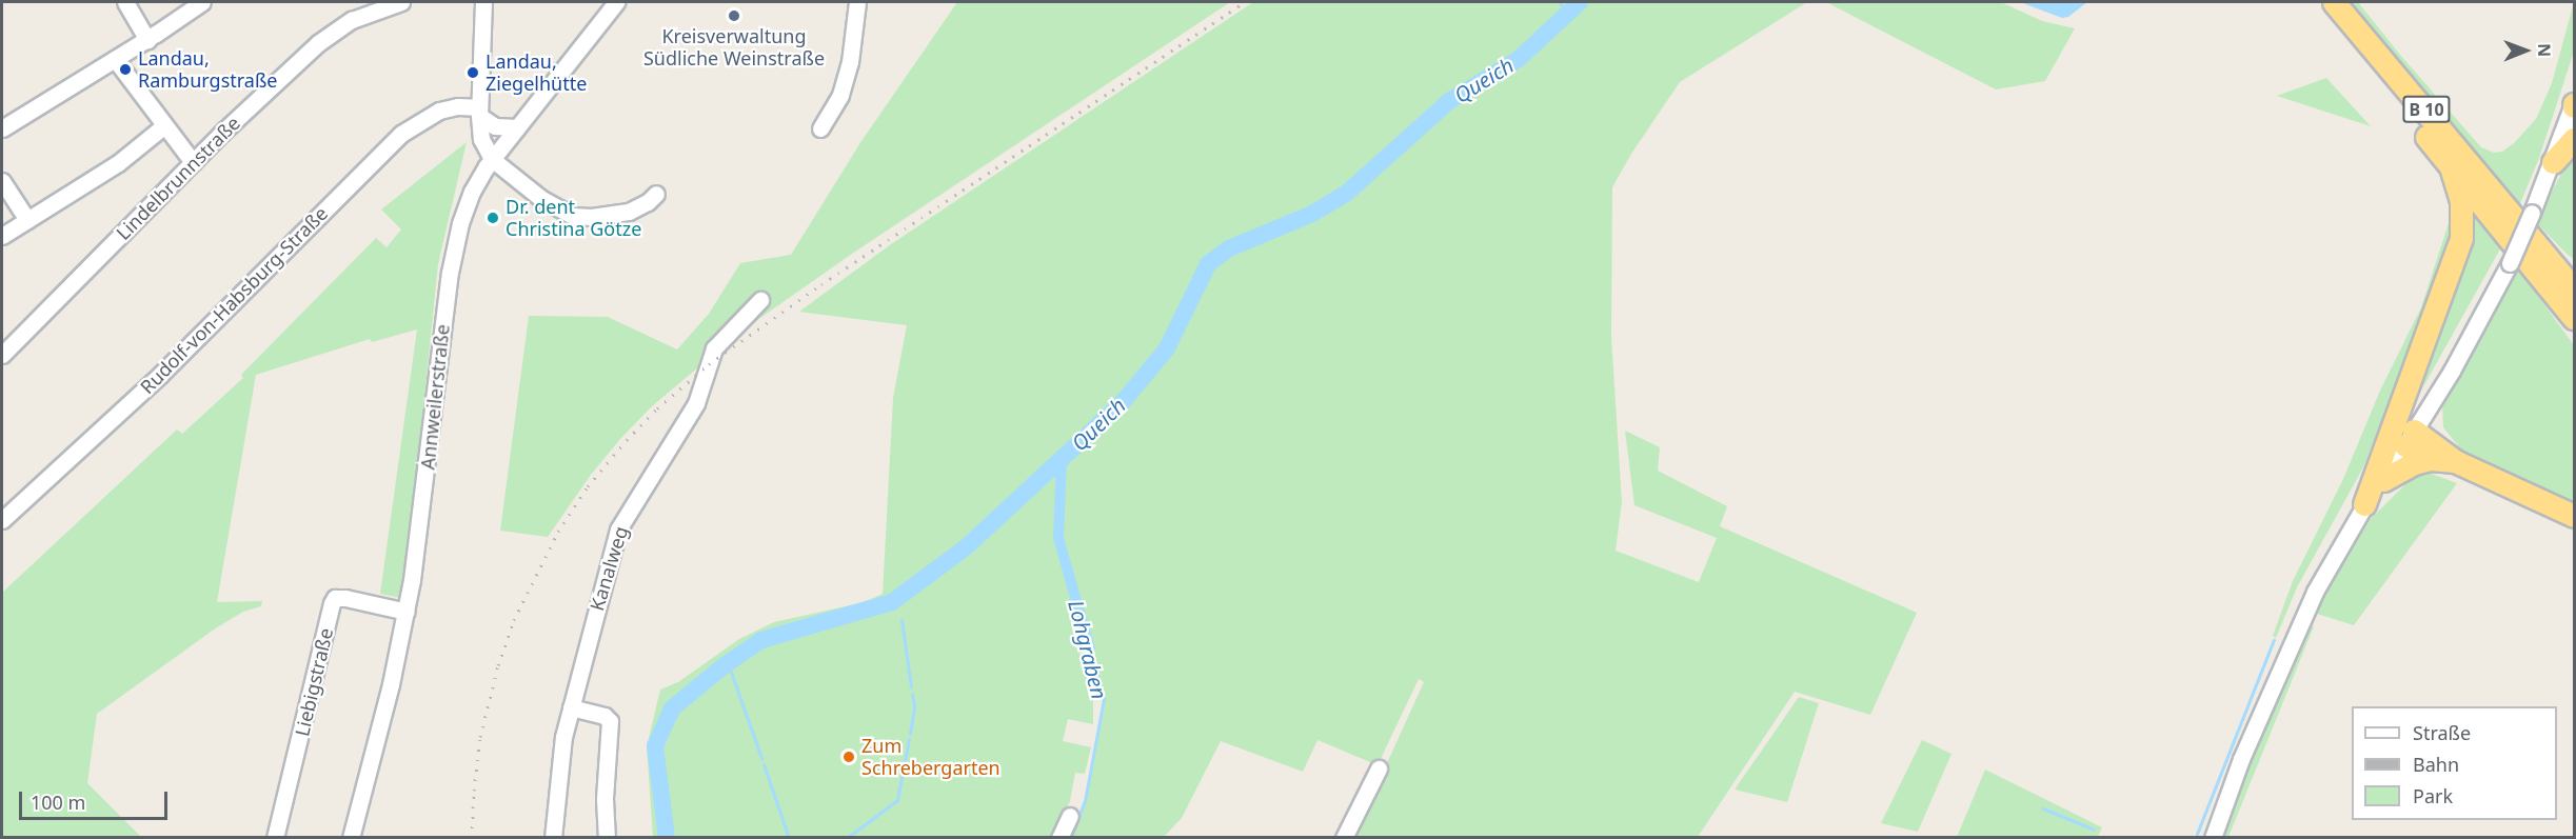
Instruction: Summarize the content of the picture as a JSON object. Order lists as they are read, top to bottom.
{
  "streets": {
    "highway": ["B 10"],
    "street": [
      "Lindelbrunnstraße",
      "Rudolf-von-Habsburg-Straße",
      "Annweilerstraße",
      "Kanalweg",
      "Liebigstraße"
    ]
  },
  "crossings": [
    ["Annweilerstraße", "Liebigstraße"]
  ],
  "water": ["Queich", "Lohgraben"],
  "places": [
    "Kreisverwaltung Südliche Weinstraße",
    "Landau, Ramburgstraße",
    "Landau, Ziegelhütte",
    "Dr. dent Christina Götze",
    "Zum Schrebergarten"
  ],
  "legend": ["Straße", "Bahn", "Park"],
  "scale_bar": "100 m",
  "north": "right"
}
